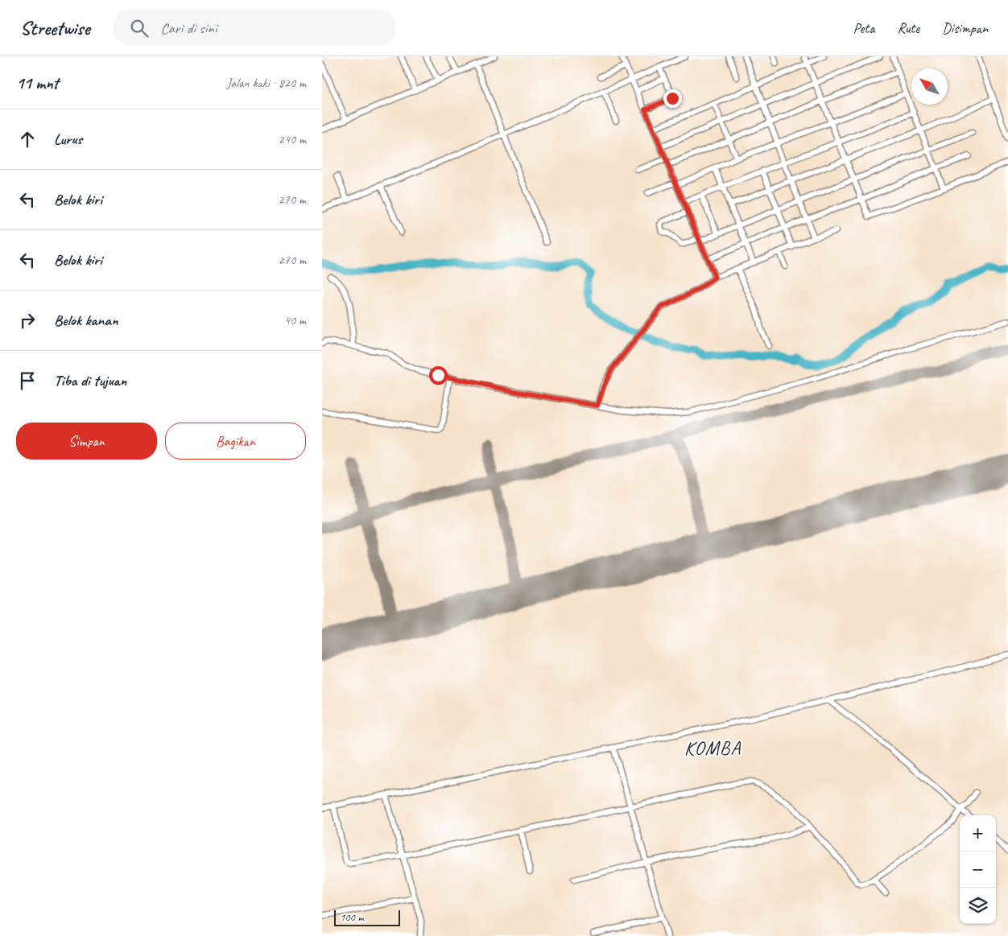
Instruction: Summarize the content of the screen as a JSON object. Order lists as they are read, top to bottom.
{
  "districts": ["KOMBA"],
  "scale_bar": "100 m",
  "north": "top left",
  "page": {
    "header": "Streetwise",
    "search": "Cari di sini",
    "nav": ["Peta", "Rute", "Disimpan"],
    "heading": ["11 mnt", "Jalan kaki · 820 m"],
    "list": [
      ["Lurus", "240 m"],
      ["Belok kiri", "270 m"],
      ["Belok kiri", "270 m"],
      ["Belok kanan", "40 m"],
      "Tiba di tujuan"
    ],
    "buttons": ["Simpan", "Bagikan"],
    "map_buttons": ["+", "−"],
    "scale": "100 m"
  }
}
